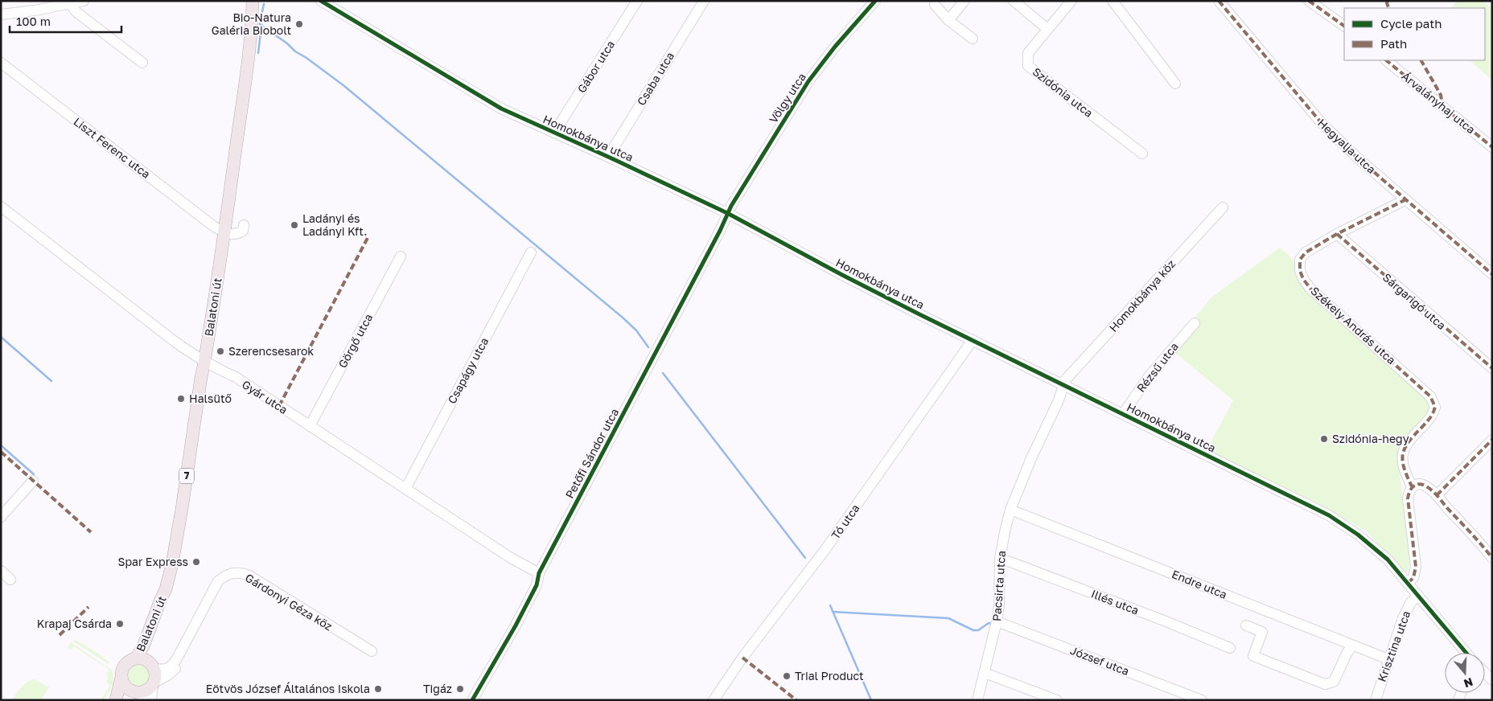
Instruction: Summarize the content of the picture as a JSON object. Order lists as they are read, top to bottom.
{
  "streets": {
    "main road": ["Balatoni út", "7"],
    "street": [
      "Gábor utca",
      "Csaba utca",
      "Szidónia utca",
      "Völgy utca",
      "Árvalányhaj utca",
      "Homokbánya utca",
      "Hegyalja utca",
      "Liszt Ferenc utca",
      "Homokbánya köz",
      "Sárgarigó utca",
      "Székely András utca",
      "Görgő utca",
      "Rézsű utca",
      "Csapágy utca",
      "Gyár utca",
      "Petőfi Sándor utca",
      "Tó utca",
      "Endre utca",
      "Pacsirta utca",
      "Gárdonyi Géza köz",
      "Illés utca",
      "Krisztina utca",
      "József utca"
    ]
  },
  "crossings": [
    ["Gábor utca", "Homokbánya utca"],
    ["Csaba utca", "Homokbánya utca"],
    ["Völgy utca", "Homokbánya utca"],
    ["Völgy utca", "Petőfi Sándor utca"],
    ["Homokbánya utca", "Homokbánya köz"],
    ["Homokbánya utca", "Rézsű utca"],
    ["Homokbánya utca", "Petőfi Sándor utca"],
    ["Homokbánya utca", "Tó utca"],
    ["Homokbánya utca", "Pacsirta utca"],
    ["Homokbánya utca", "Krisztina utca"],
    ["Hegyalja utca", "Székely András utca"],
    ["Liszt Ferenc utca", "Balatoni út"],
    ["Homokbánya köz", "Pacsirta utca"],
    ["Sárgarigó utca", "Székely András utca"],
    ["Balatoni út", "Gyár utca"],
    ["Balatoni út", "7"],
    ["Balatoni út", "Gárdonyi Géza köz"],
    ["Görgő utca", "Gyár utca"],
    ["Csapágy utca", "Gyár utca"],
    ["Gyár utca", "Petőfi Sándor utca"],
    ["7", "Gárdonyi Géza köz"],
    ["Endre utca", "Pacsirta utca"],
    ["Endre utca", "Krisztina utca"],
    ["Pacsirta utca", "Illés utca"],
    ["Pacsirta utca", "József utca"]
  ],
  "places": [
    "Bio-Natura Galéria Biobolt",
    "Ladányi és Ladányi Kft.",
    "Szerencsesarok",
    "Halsütő",
    "Szidónia-hegy",
    "Spar Express",
    "Krapaj Csárda",
    "Trial Product",
    "Eötvös József Általános Iskola",
    "Tigáz"
  ],
  "legend": ["Cycle path", "Path"],
  "scale_bar": "100 m",
  "north": "bottom"
}
